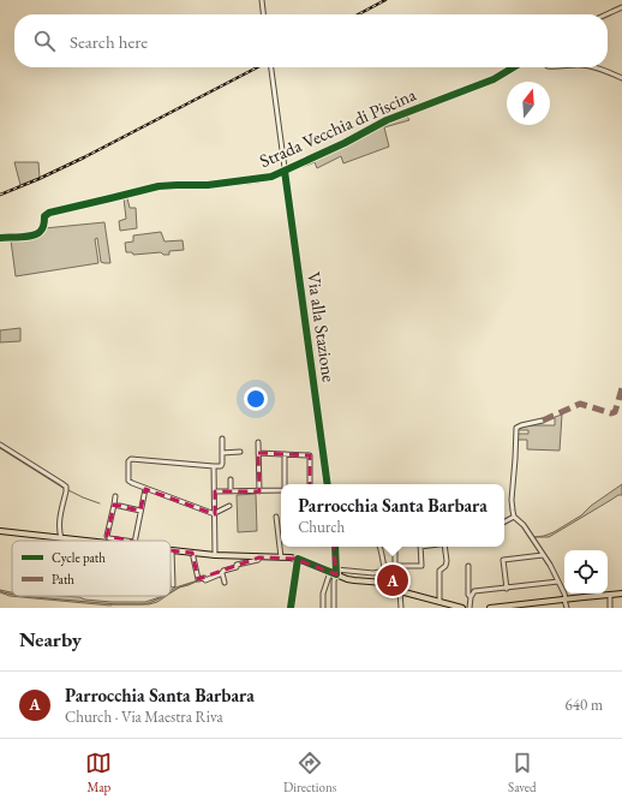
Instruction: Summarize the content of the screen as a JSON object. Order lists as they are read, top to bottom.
{
  "streets": {
    "street": ["Strada Vecchia di Piscina", "Via alla Stazione"]
  },
  "crossings": [
    ["Strada Vecchia di Piscina", "Via alla Stazione"]
  ],
  "legend": ["Cycle path", "Path"],
  "north": "top",
  "page": {
    "search": "Search here",
    "popup": ["Parrocchia Santa Barbara", "Church"],
    "pins": "A",
    "heading": "Nearby",
    "list": [
      {
        "mark": "A",
        "name": "Parrocchia Santa Barbara",
        "note": "Church · Via Maestra Riva",
        "value": "640 m"
      }
    ],
    "nav": ["Map", "Directions", "Saved"]
  }
}
